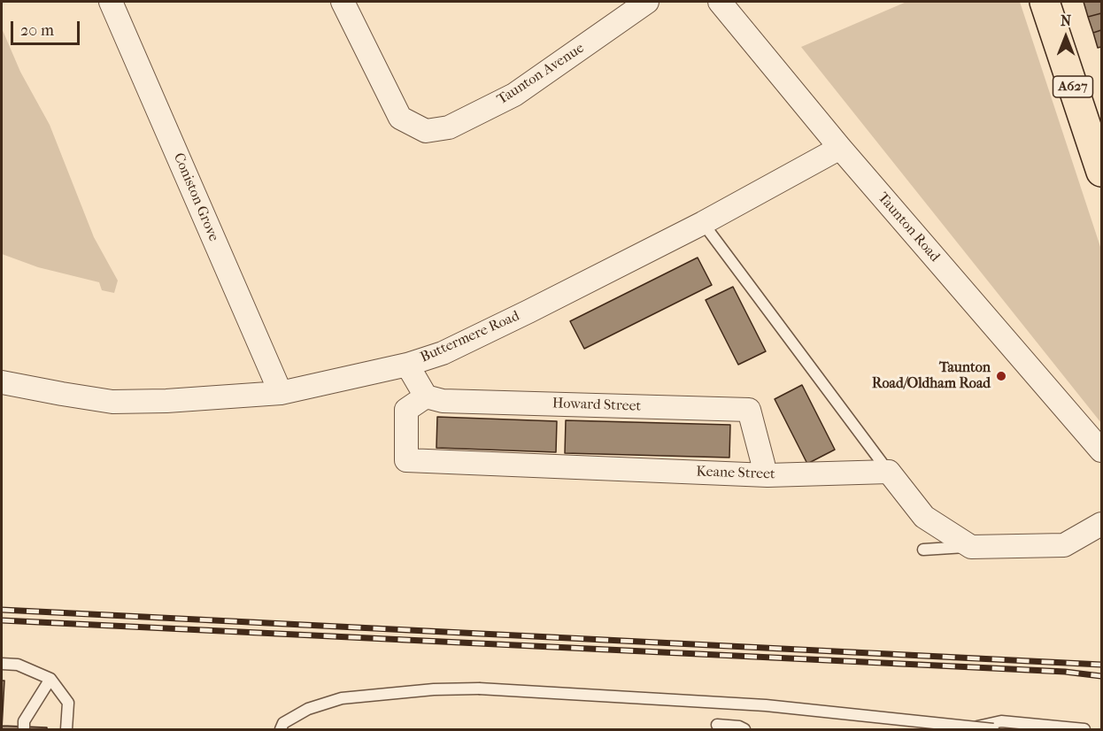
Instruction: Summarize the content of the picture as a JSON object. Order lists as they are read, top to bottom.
{
  "streets": {
    "highway": ["A627"],
    "street": [
      "Taunton Avenue",
      "Coniston Grove",
      "Taunton Road",
      "Buttermere Road",
      "Howard Street",
      "Keane Street"
    ]
  },
  "crossings": [
    ["Coniston Grove", "Buttermere Road"],
    ["Taunton Road", "Buttermere Road"],
    ["Howard Street", "Keane Street"]
  ],
  "places": ["Taunton Road/Oldham Road"],
  "scale_bar": "20 m",
  "north": "top"
}
